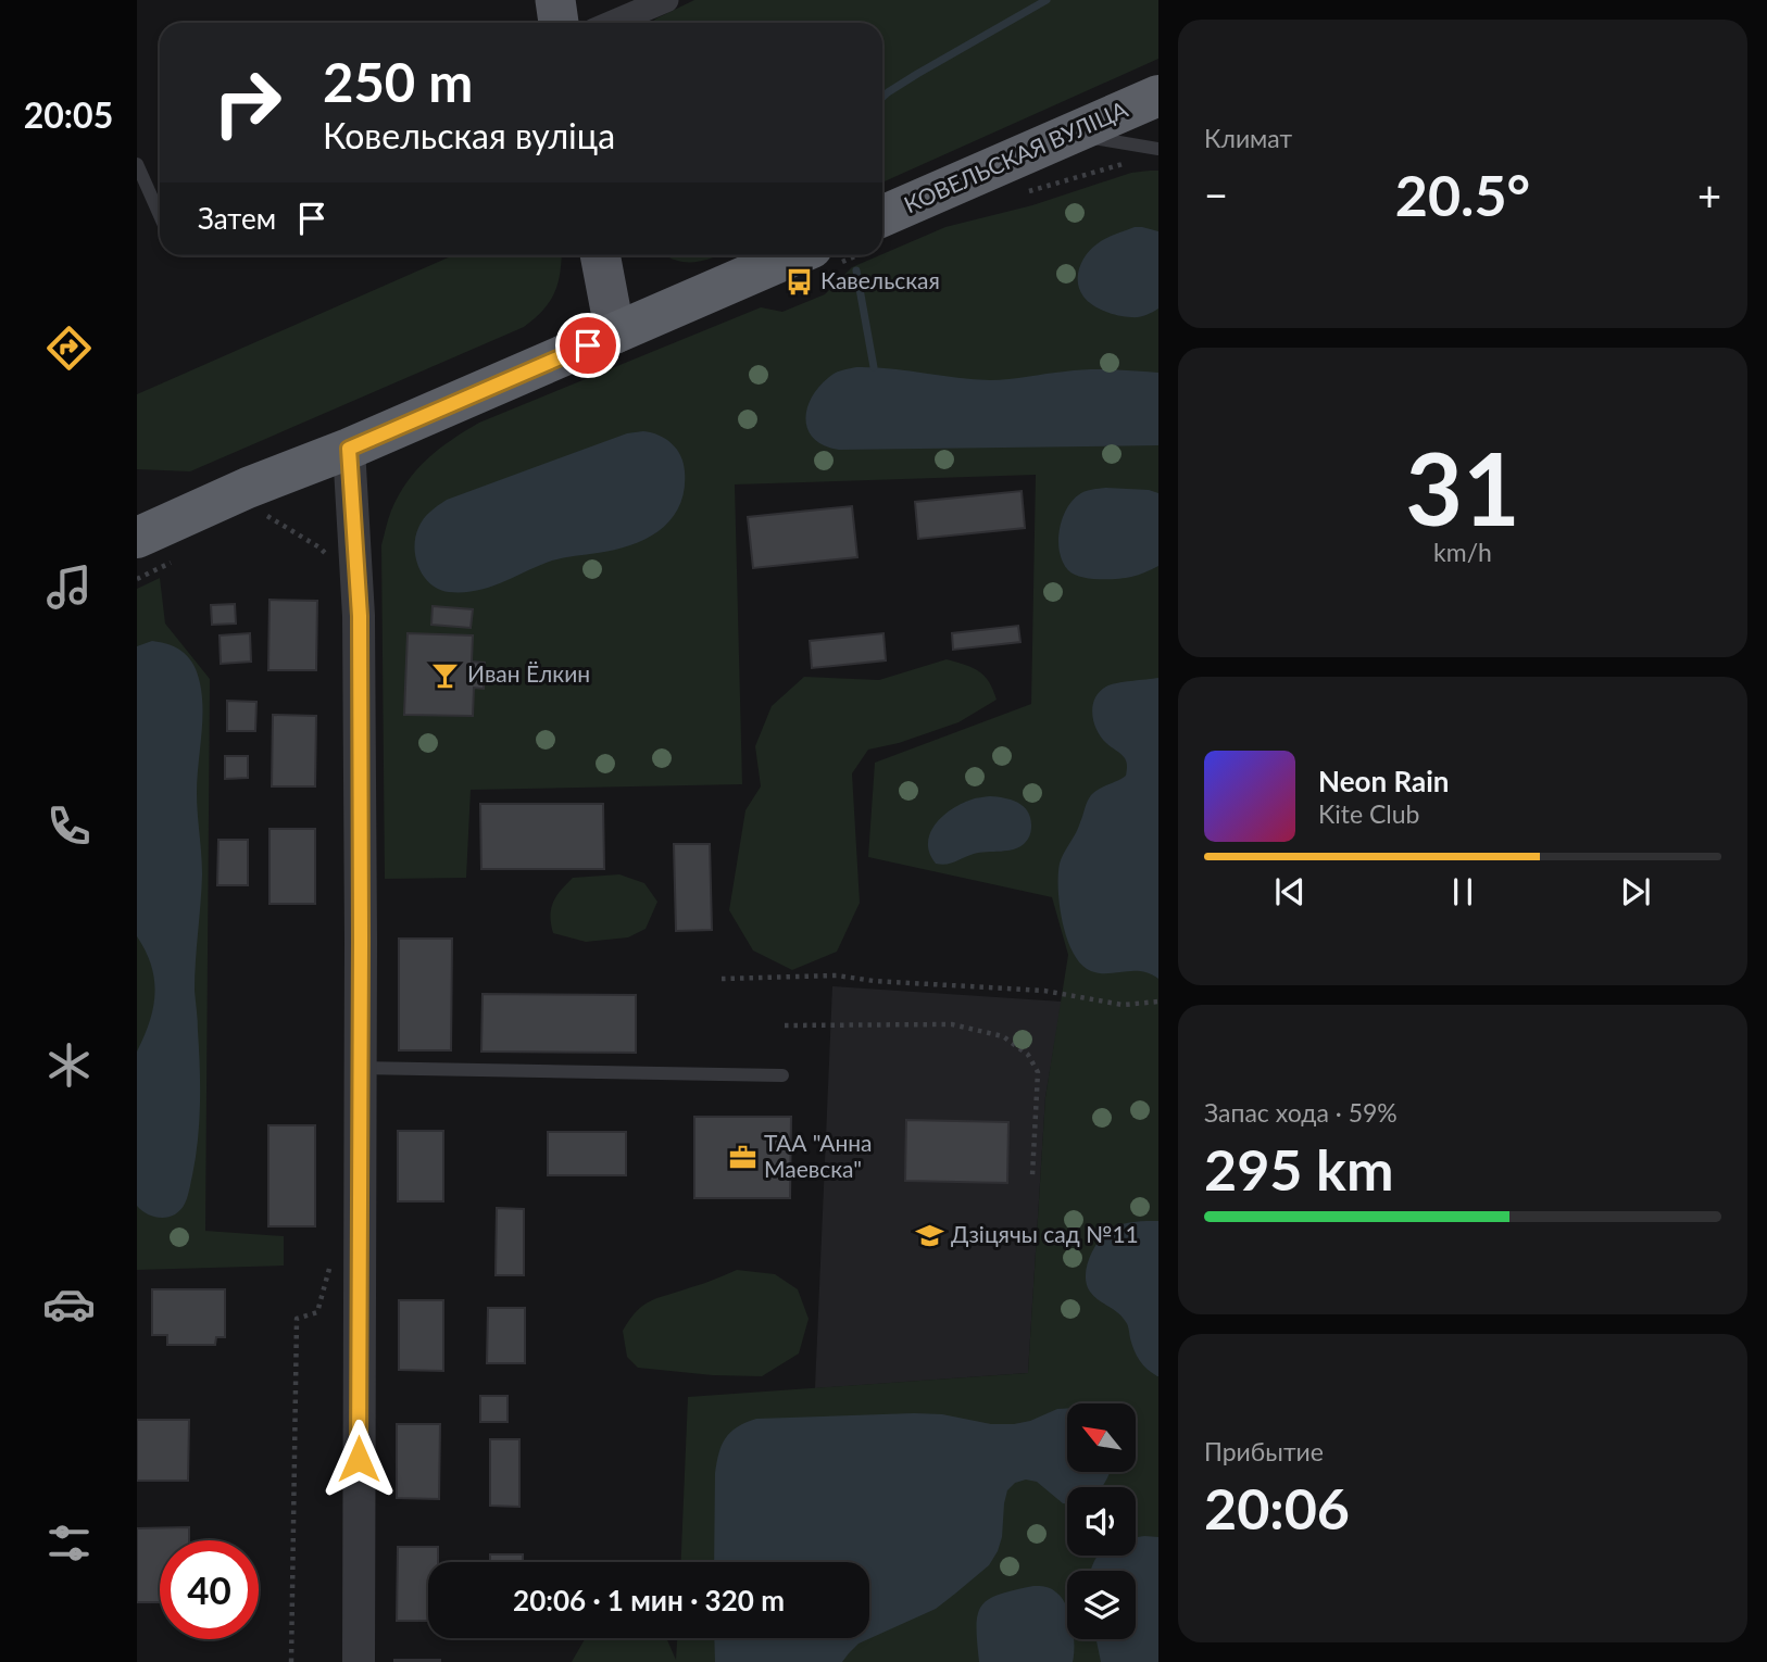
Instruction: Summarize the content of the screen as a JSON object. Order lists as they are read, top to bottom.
{
  "streets": {
    "highway": ["КОВЕЛЬСКАЯ ВУЛІЦА"]
  },
  "places": {
    "bus stop": ["Кавельская"],
    "bar": ["Иван Ёлкин"],
    "office": ["ТАА \"Анна Маевска\""],
    "school or university": ["Дзіцячы сад №11"]
  },
  "north": "top left",
  "page": {
    "tabs": "20:05",
    "tile": [
      "Климат",
      ["31", "km/h"],
      ["Запас хода · 59%", "295 km"],
      ["Прибытие", "20:06"]
    ],
    "turn": ["250 m", "Ковельская вуліца"],
    "heat": ["−", "20.5°", "+"],
    "then": "Затем",
    "song": ["Neon Rain", "Kite Club"],
    "limit": "40",
    "trip": "20:06 · 1 мин · 320 m"
  }
}
